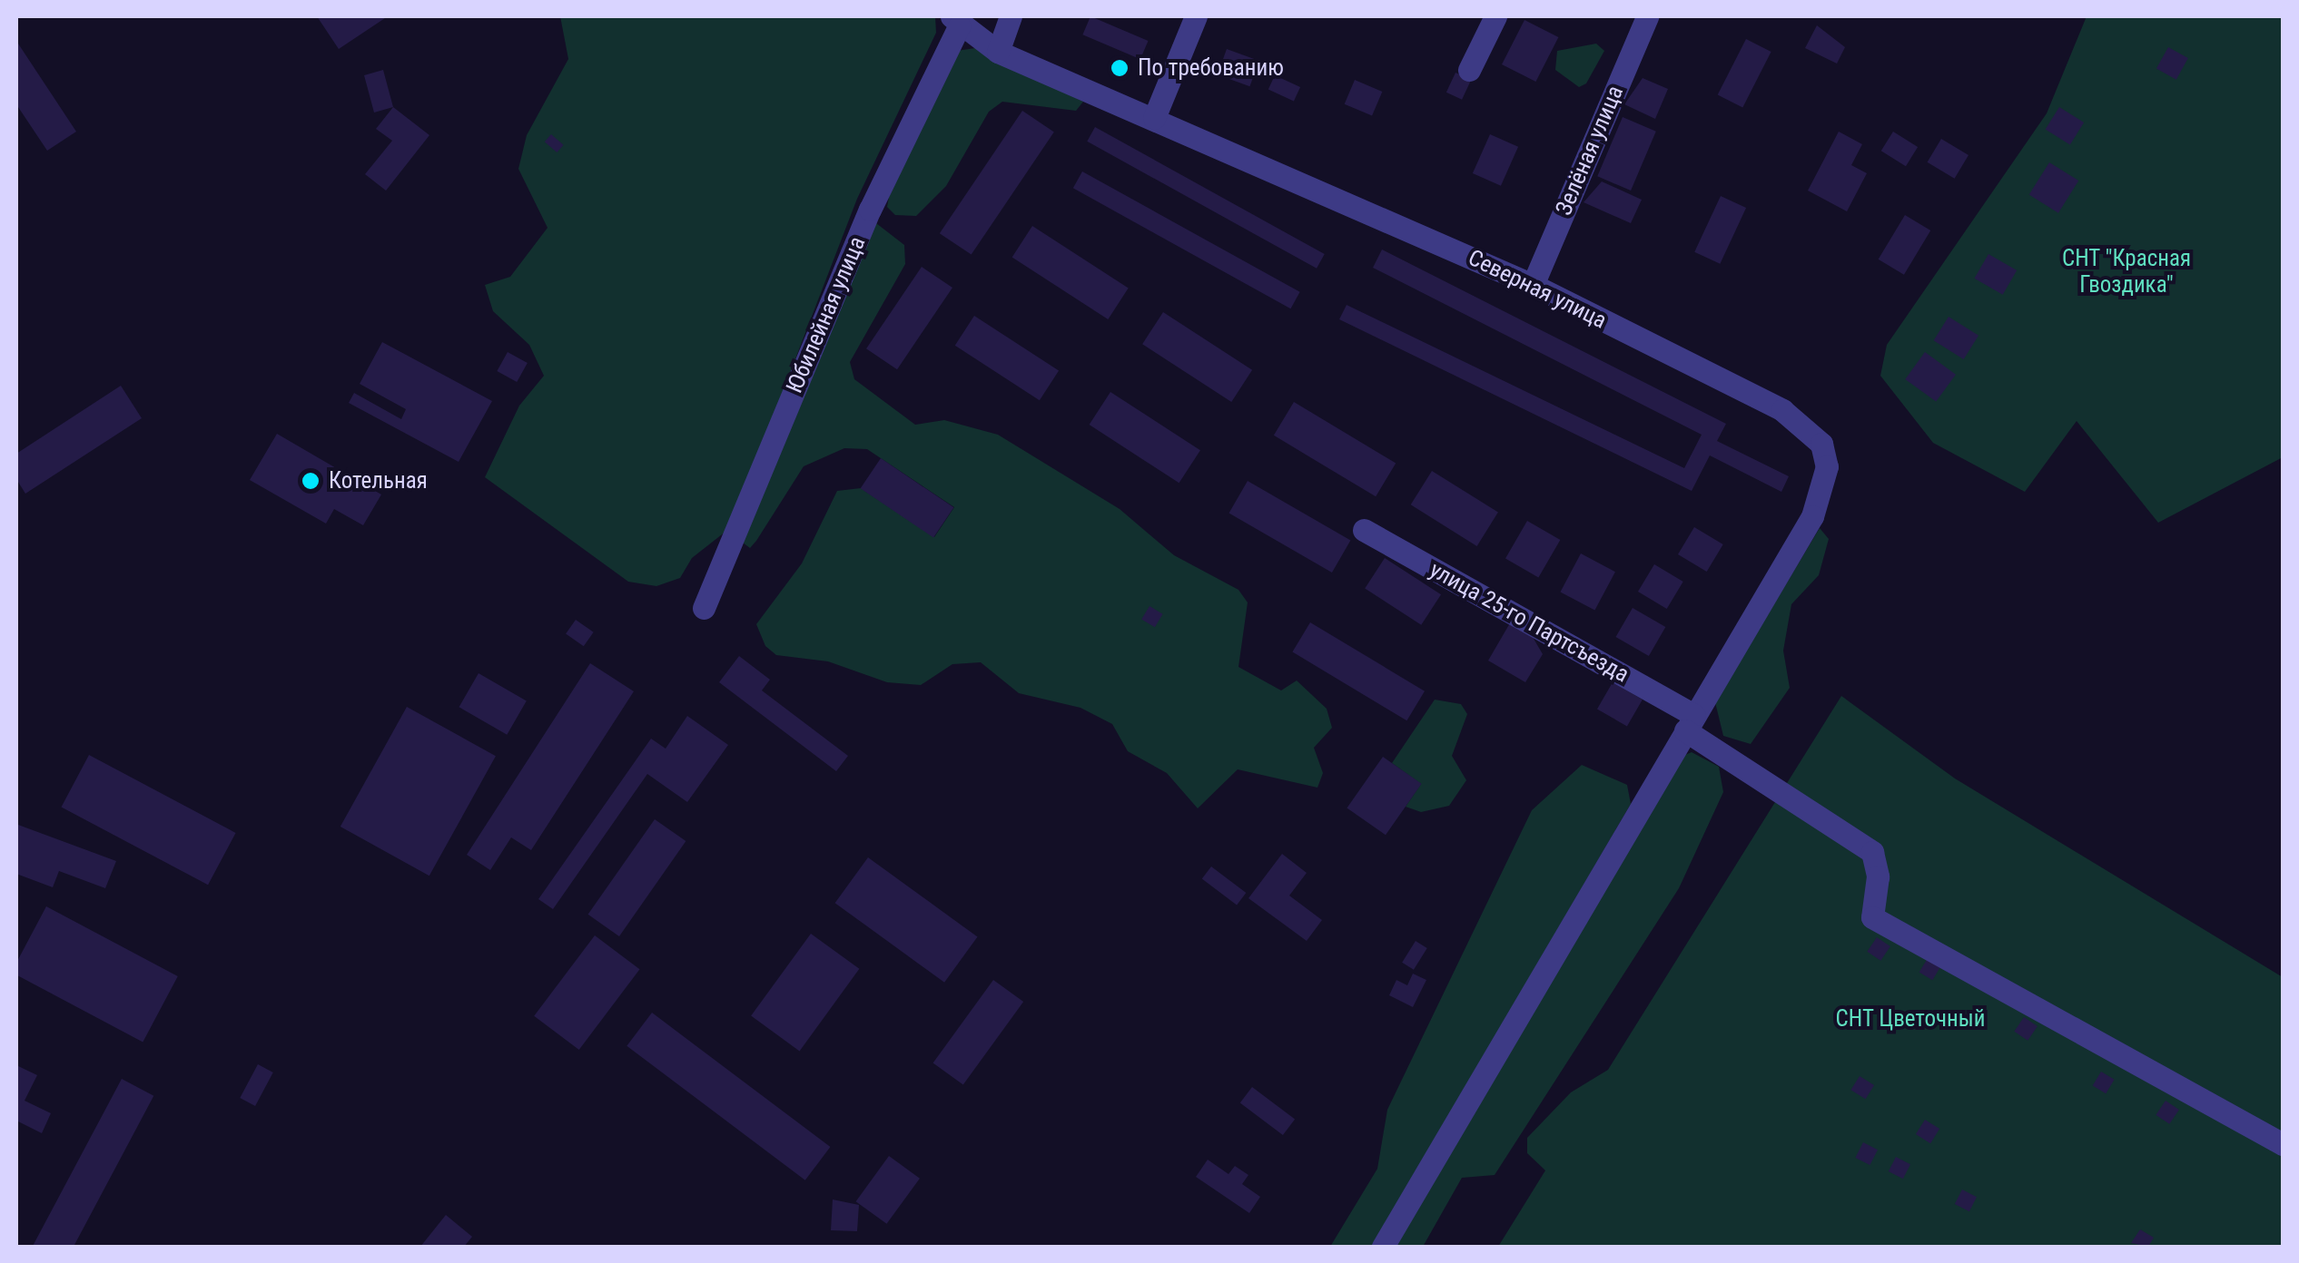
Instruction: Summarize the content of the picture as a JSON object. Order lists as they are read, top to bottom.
{
  "streets": {
    "street": [
      "Зелёная улица",
      "Северная улица",
      "Юбилейная улица",
      "улица 25-го Партсъезда"
    ]
  },
  "crossings": [
    ["Зелёная улица", "Северная улица"],
    ["Северная улица", "Юбилейная улица"],
    ["Северная улица", "улица 25-го Партсъезда"]
  ],
  "parks": ["СНТ \"Красная Гвоздика\"", "СНТ Цветочный"],
  "places": ["По требованию", "Котельная"]
}
